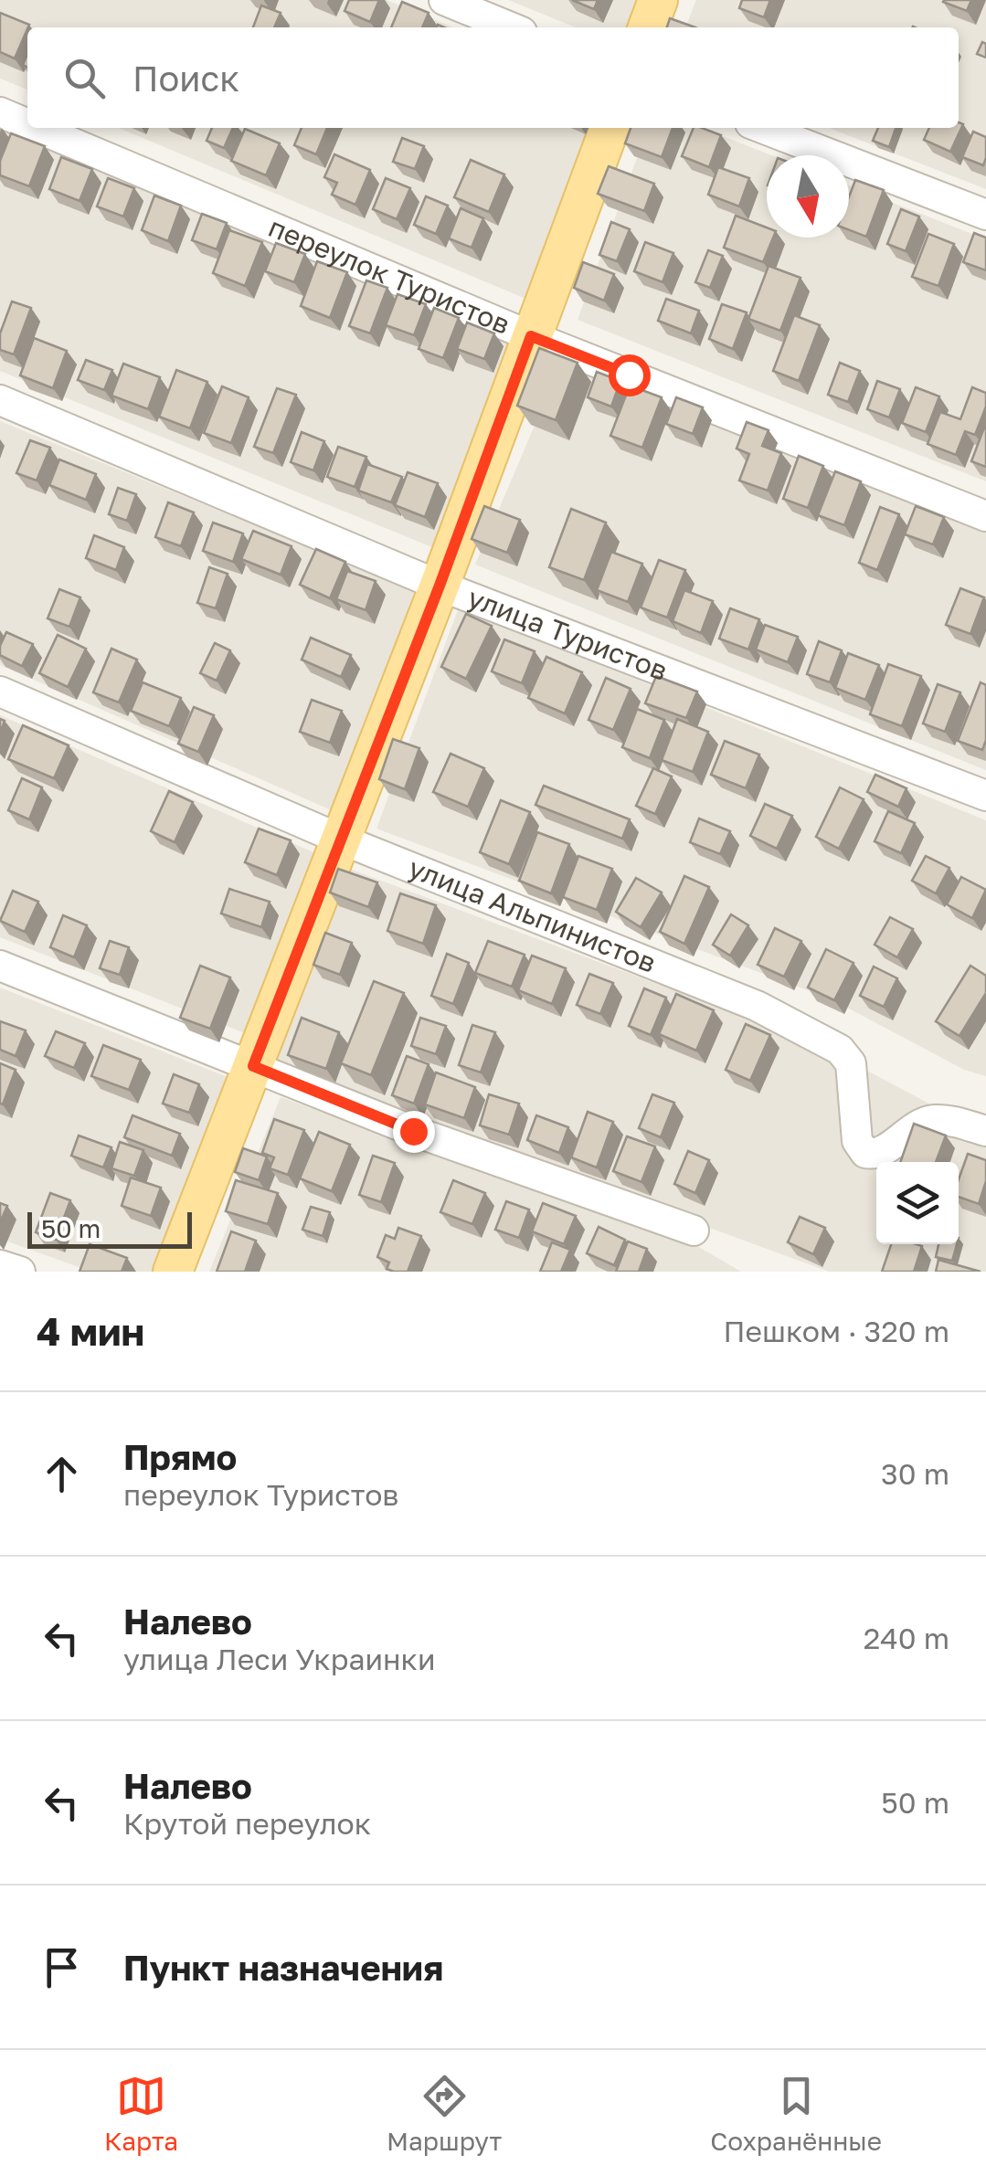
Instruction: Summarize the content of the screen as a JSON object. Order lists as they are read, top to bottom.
{
  "streets": {
    "street": ["переулок Туристов", "улица Туристов", "улица Альпинистов"]
  },
  "scale_bar": "50 m",
  "north": "bottom",
  "page": {
    "search": "Поиск",
    "scale": "50 m",
    "heading": ["4 мин", "Пешком · 320 m"],
    "list": [
      ["Прямо", "переулок Туристов", "30 m"],
      ["Налево", "улица Леси Украинки", "240 m"],
      ["Налево", "Крутой переулок", "50 m"],
      "Пункт назначения"
    ],
    "nav": ["Карта", "Маршрут", "Сохранённые"]
  }
}
